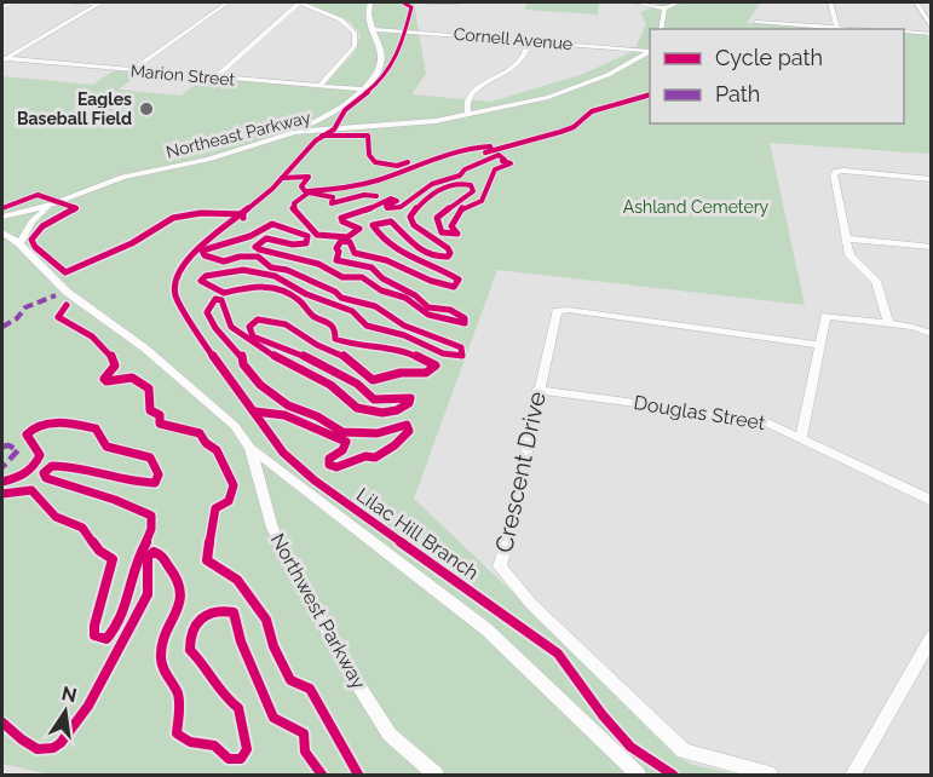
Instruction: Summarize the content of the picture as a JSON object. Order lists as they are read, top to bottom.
{
  "streets": {
    "street": [
      "Cornell Avenue",
      "Marion Street",
      "Northeast Parkway",
      "Douglas Street",
      "Crescent Drive",
      "Northwest Parkway"
    ],
    "cycle path": ["Lilac Hill Branch"]
  },
  "crossings": [
    ["Douglas Street", "Crescent Drive"]
  ],
  "parks": ["Ashland Cemetery"],
  "places": ["Eagles Baseball Field"],
  "legend": ["Cycle path", "Path"],
  "north": "top"
}
